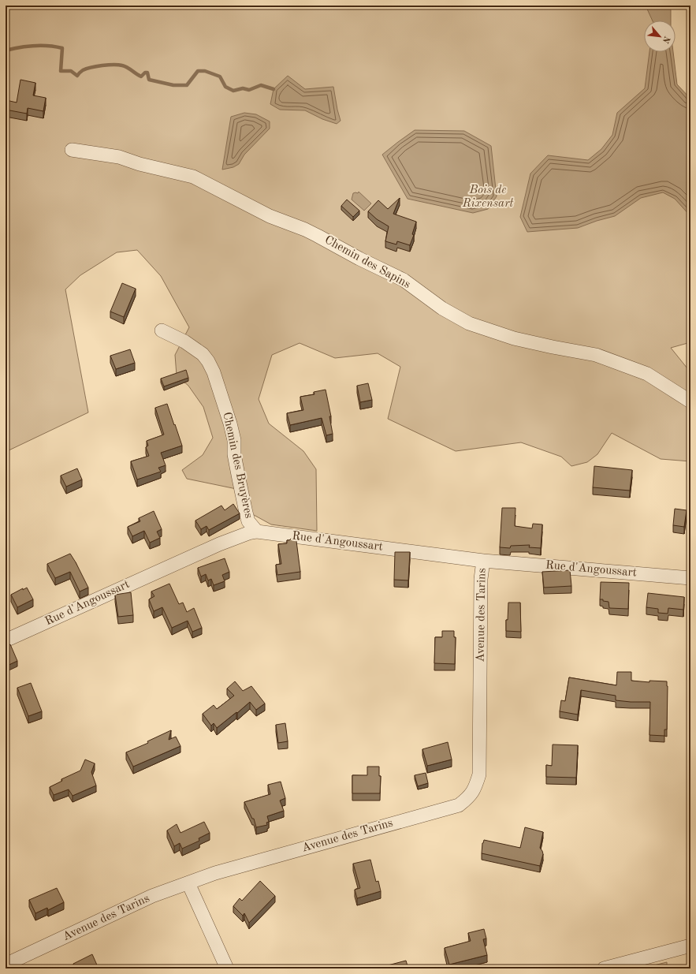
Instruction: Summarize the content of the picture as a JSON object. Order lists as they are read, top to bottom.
{
  "streets": {
    "street": [
      "Chemin des Sapins",
      "Chemin des Bruyères",
      "Rue d'Angoussart",
      "Avenue des Tarins"
    ]
  },
  "crossings": [
    ["Chemin des Bruyères", "Rue d'Angoussart"],
    ["Rue d'Angoussart", "Avenue des Tarins"]
  ],
  "parks": ["Bois de Rixensart"],
  "north": "bottom right"
}
